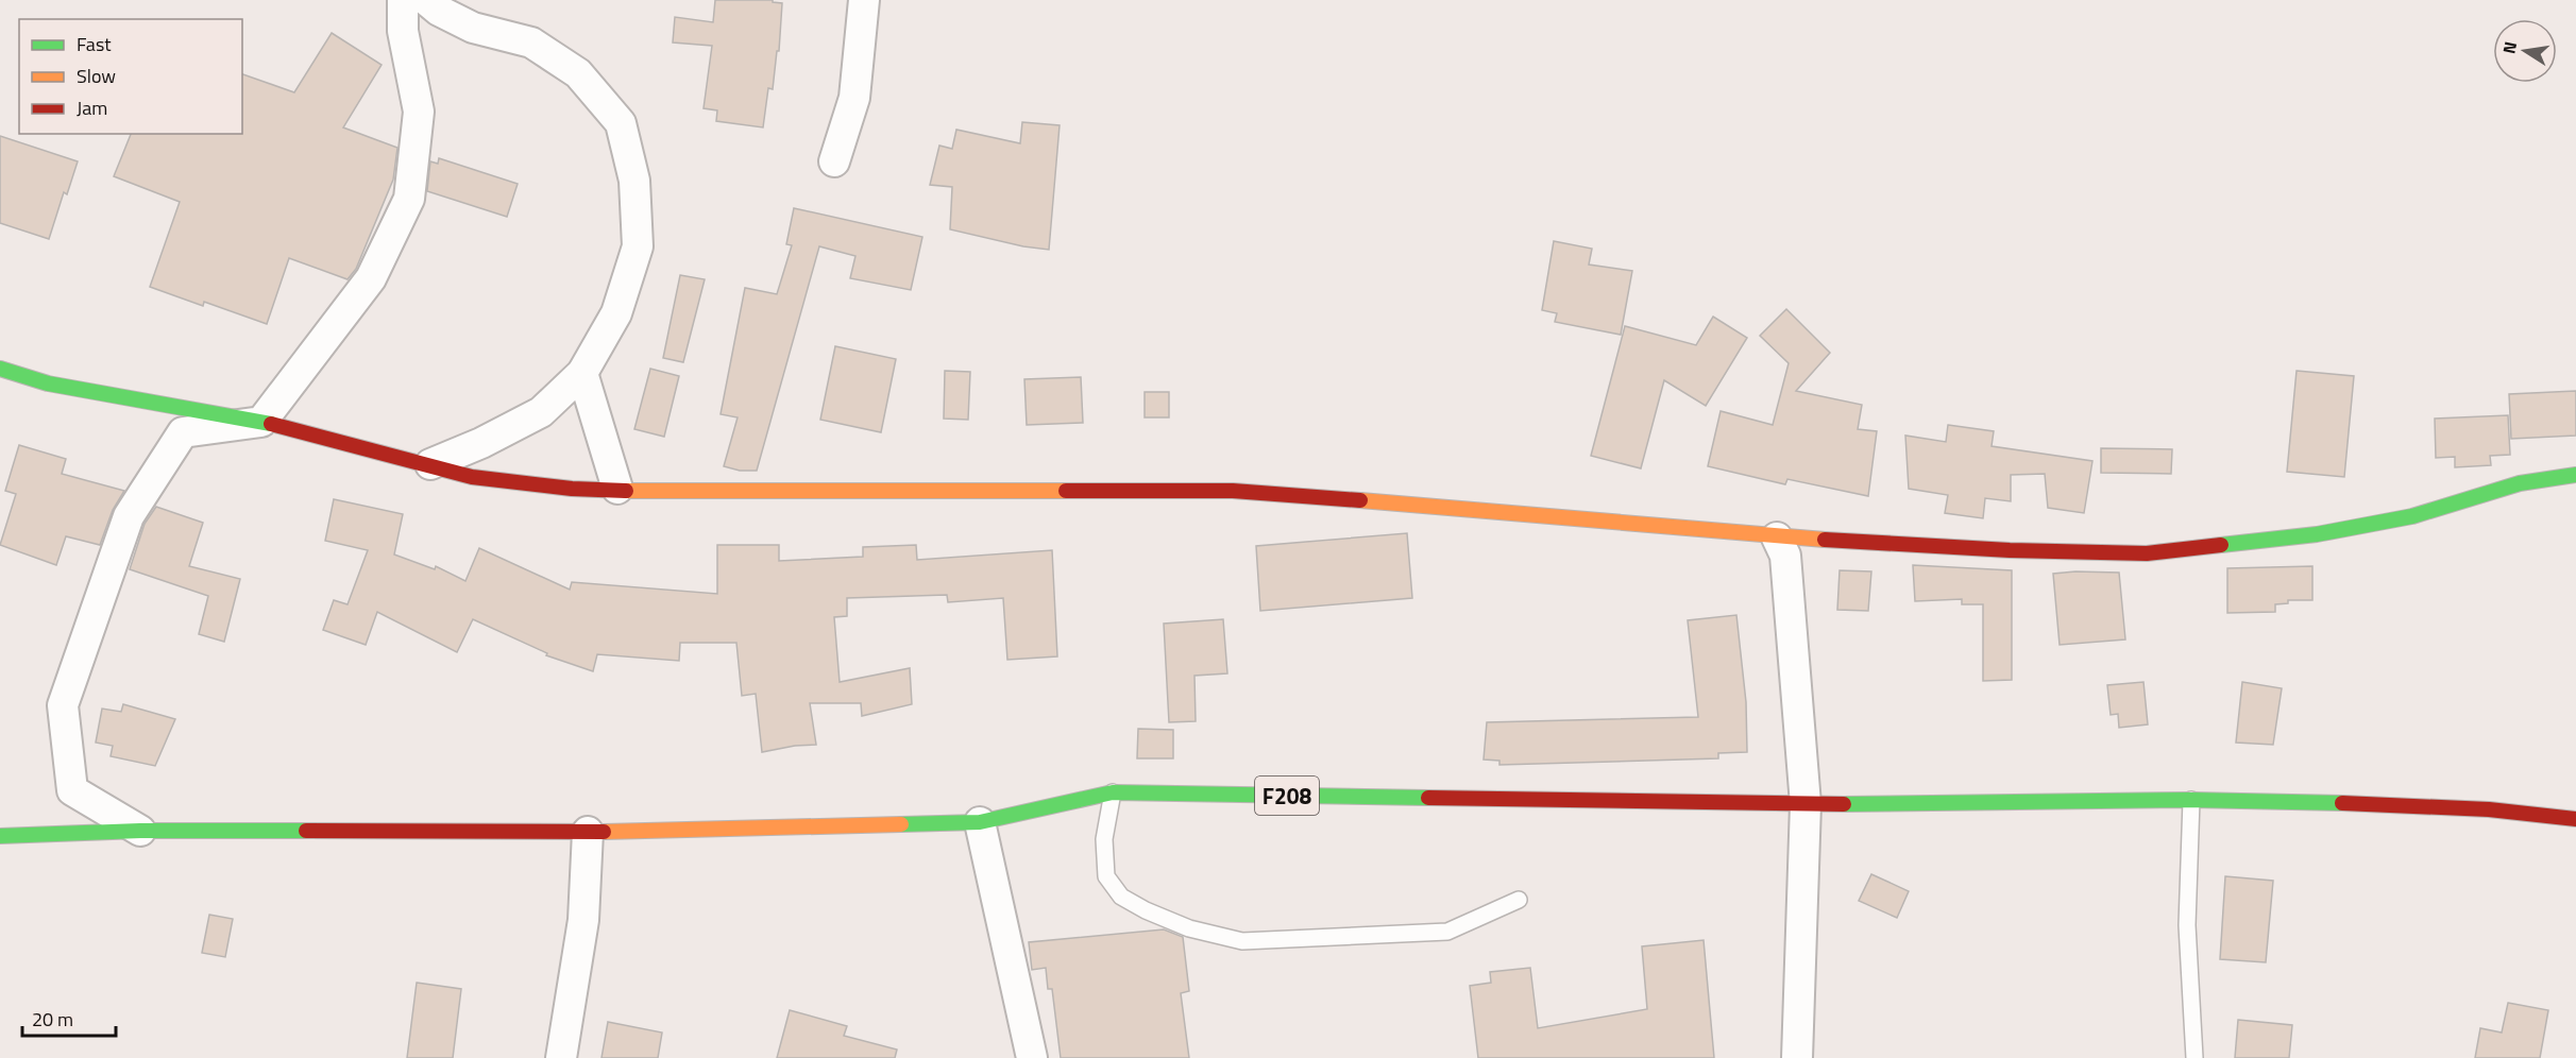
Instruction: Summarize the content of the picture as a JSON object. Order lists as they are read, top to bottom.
{
  "streets": {
    "street": ["F208"]
  },
  "legend": ["Fast", "Slow", "Jam"],
  "scale_bar": "20 m",
  "north": "left"
}
